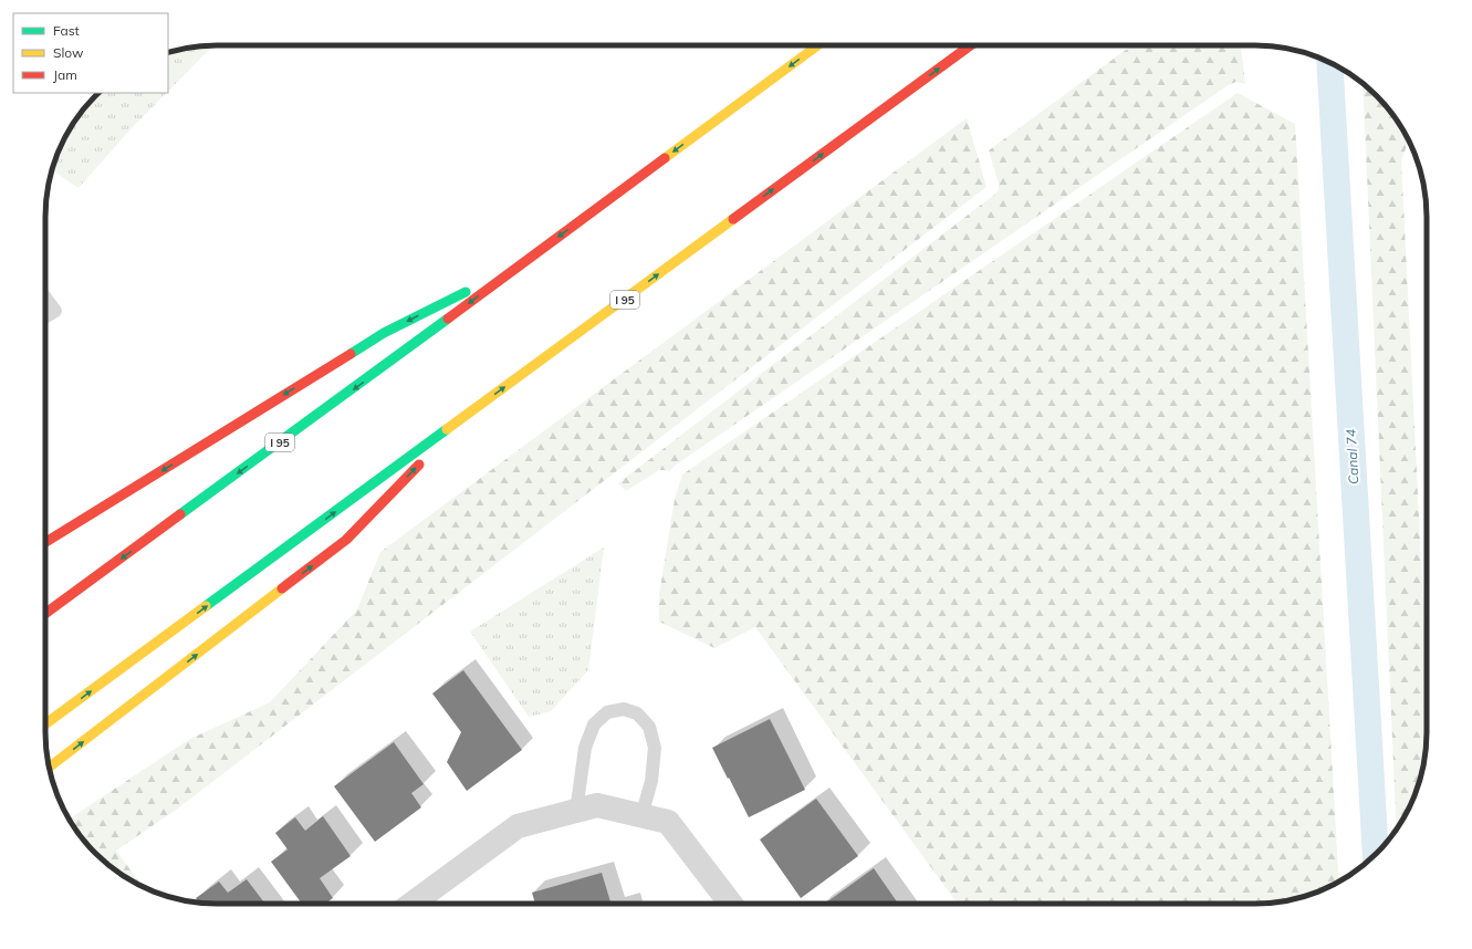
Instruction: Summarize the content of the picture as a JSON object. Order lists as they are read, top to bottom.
{
  "streets": {
    "highway": ["I 95"]
  },
  "water": ["Canal 74"],
  "legend": ["Fast", "Slow", "Jam"]
}
